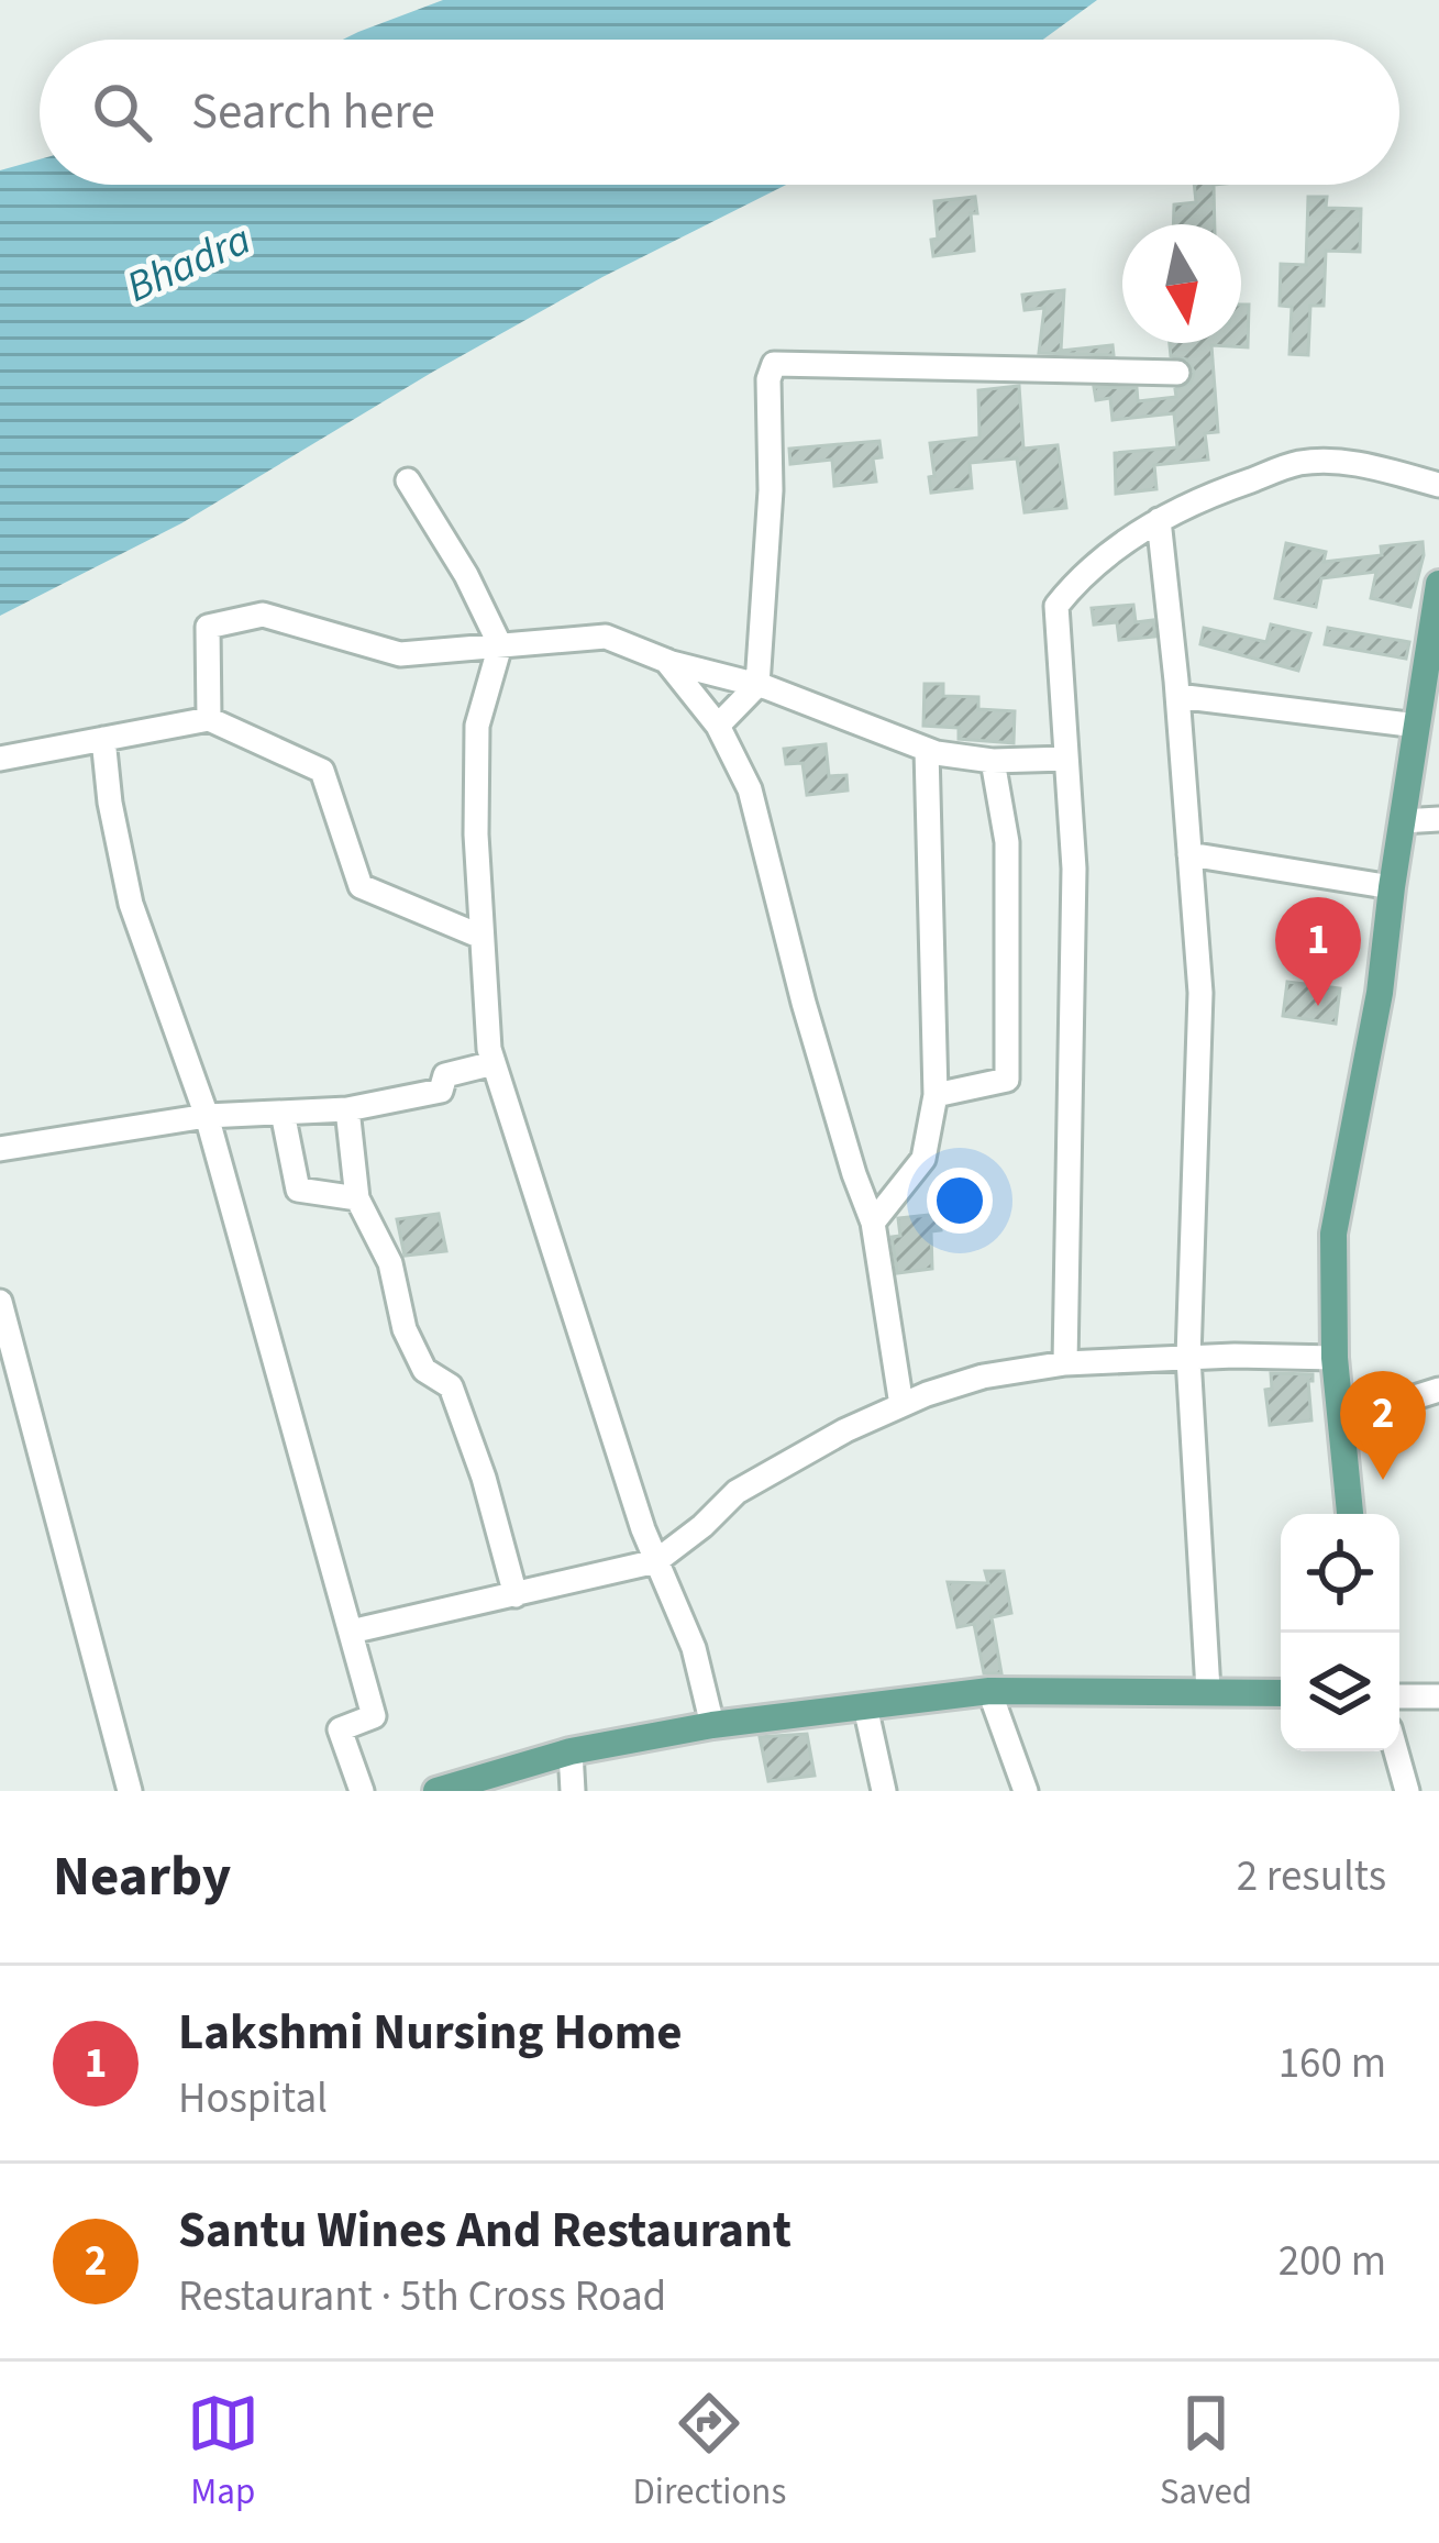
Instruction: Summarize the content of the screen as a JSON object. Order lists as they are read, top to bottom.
{
  "water": ["Bhadra"],
  "north": "bottom",
  "page": {
    "search": "Search here",
    "pins": ["1", "2"],
    "heading": ["Nearby", "2 results"],
    "list": [
      {
        "mark": "1",
        "name": "Lakshmi Nursing Home",
        "note": "Hospital",
        "value": "160 m"
      },
      {
        "mark": "2",
        "name": "Santu Wines And Restaurant",
        "note": "Restaurant · 5th Cross Road",
        "value": "200 m"
      }
    ],
    "nav": ["Map", "Directions", "Saved"]
  }
}
